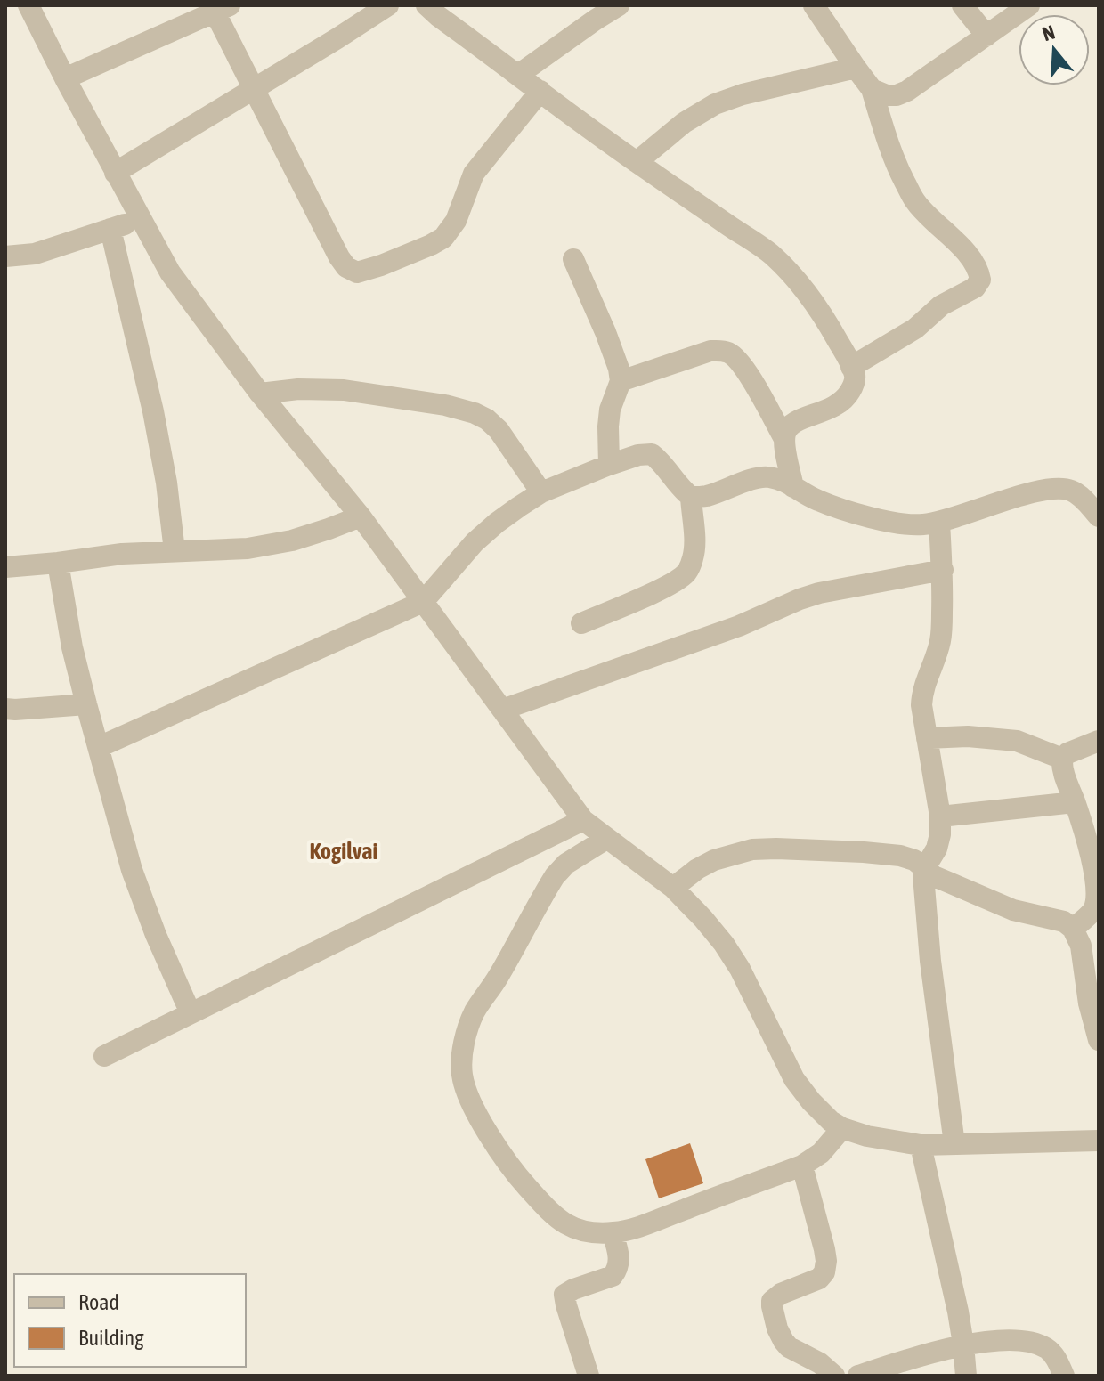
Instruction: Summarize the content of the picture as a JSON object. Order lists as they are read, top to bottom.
{
  "districts": ["Kogilvai"],
  "legend": ["Road", "Building"],
  "north": "top"
}
